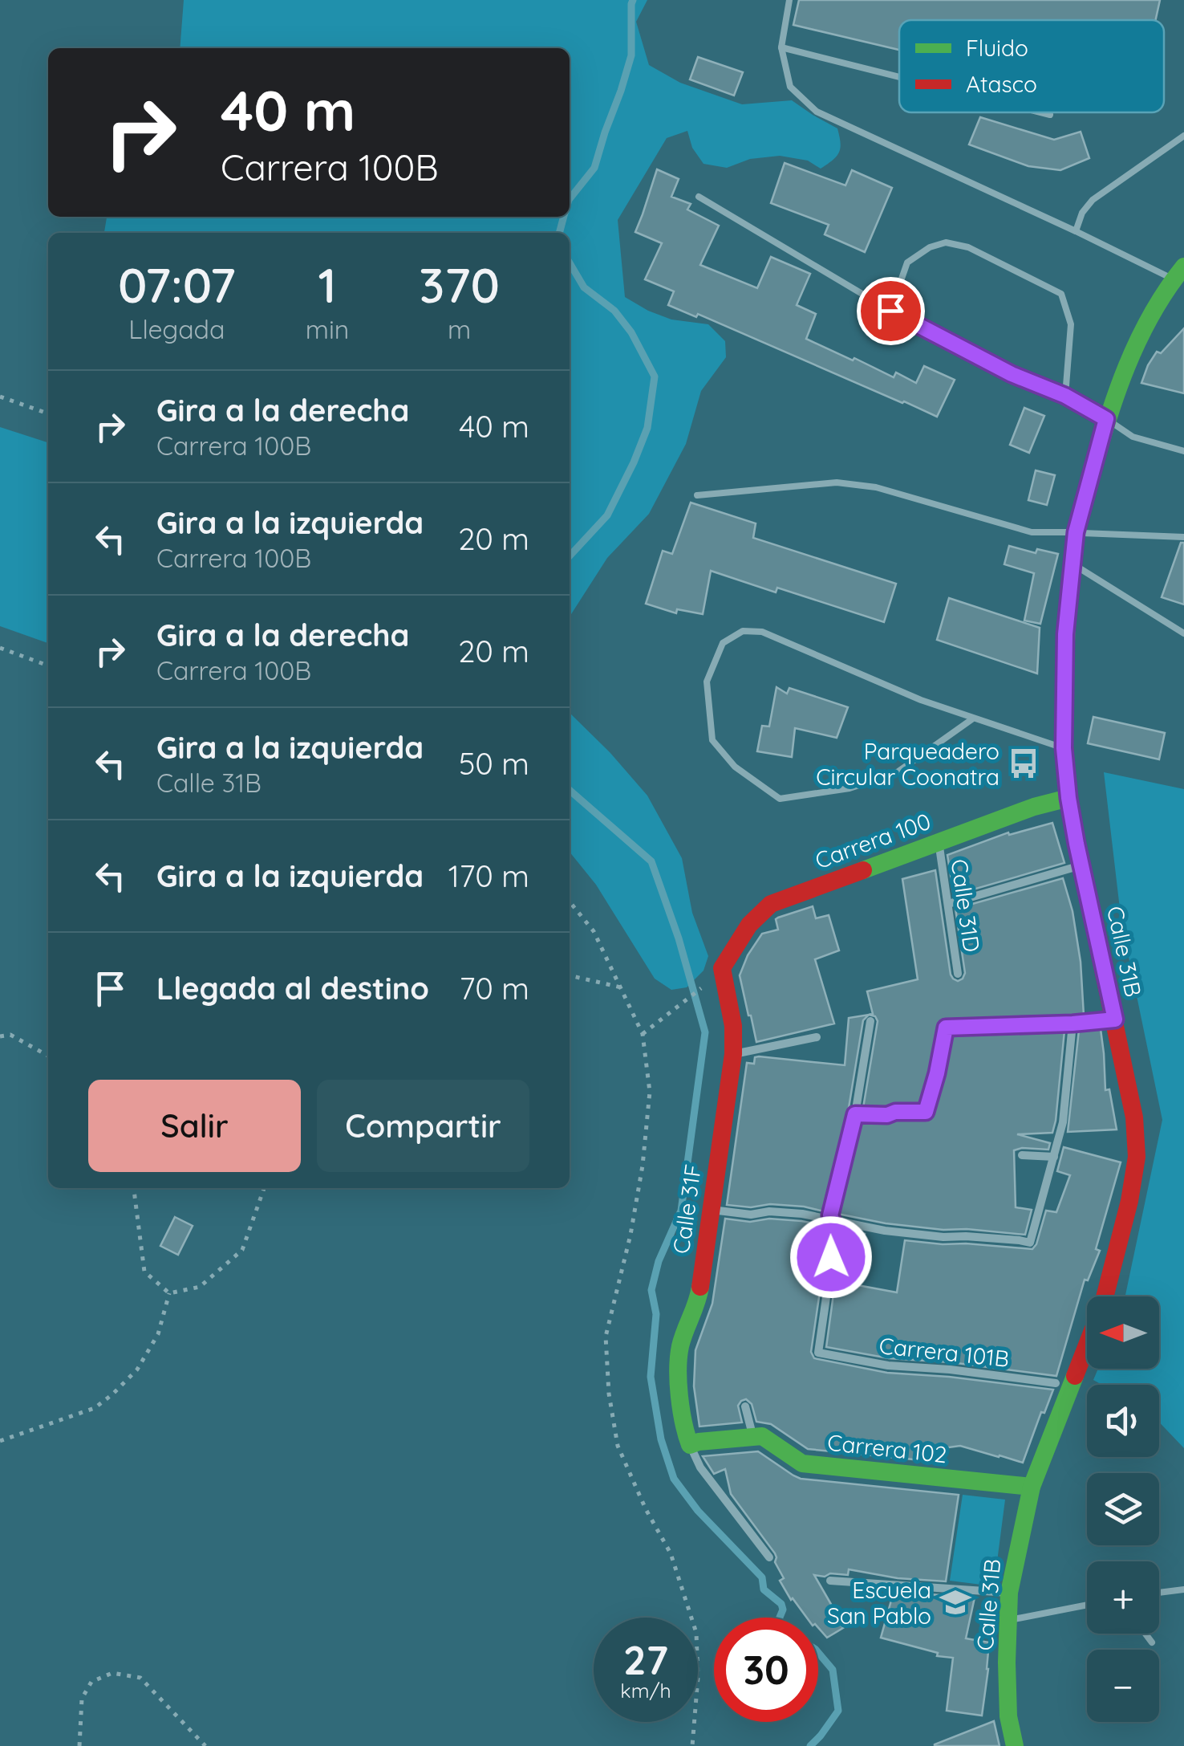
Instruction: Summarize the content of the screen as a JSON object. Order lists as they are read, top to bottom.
{
  "streets": {
    "street": [
      "Carrera 100",
      "Calle 31D",
      "Calle 31B",
      "Calle 31F",
      "Carrera 101B",
      "Carrera 102"
    ]
  },
  "crossings": [
    ["Carrera 100", "Calle 31D"],
    ["Carrera 100", "Calle 31B"],
    ["Carrera 100", "Calle 31F"],
    ["Calle 31B", "Carrera 102"]
  ],
  "places": {
    "bus stop": ["Parqueadero Circular Coonatra"],
    "school or university": ["Escuela San Pablo"]
  },
  "legend": ["Fluido", "Atasco"],
  "north": "left",
  "page": {
    "turn": ["40 m", "Carrera 100B"],
    "eta": [
      "07:07",
      "Llegada",
      "1",
      "min",
      "370",
      "m"
    ],
    "list": [
      {
        "name": "Gira a la derecha",
        "note": "Carrera 100B",
        "value": "40 m"
      },
      {
        "name": "Gira a la izquierda",
        "note": "Carrera 100B",
        "value": "20 m"
      },
      {
        "name": "Gira a la derecha",
        "note": "Carrera 100B",
        "value": "20 m"
      },
      {
        "name": "Gira a la izquierda",
        "note": "Calle 31B",
        "value": "50 m"
      },
      {
        "name": "Gira a la izquierda",
        "value": "170 m"
      },
      {
        "name": "Llegada al destino",
        "value": "70 m"
      }
    ],
    "buttons": ["Salir", "Compartir"],
    "map_buttons": ["+", "−"],
    "speed": "27 km/h",
    "limit": "30"
  }
}
